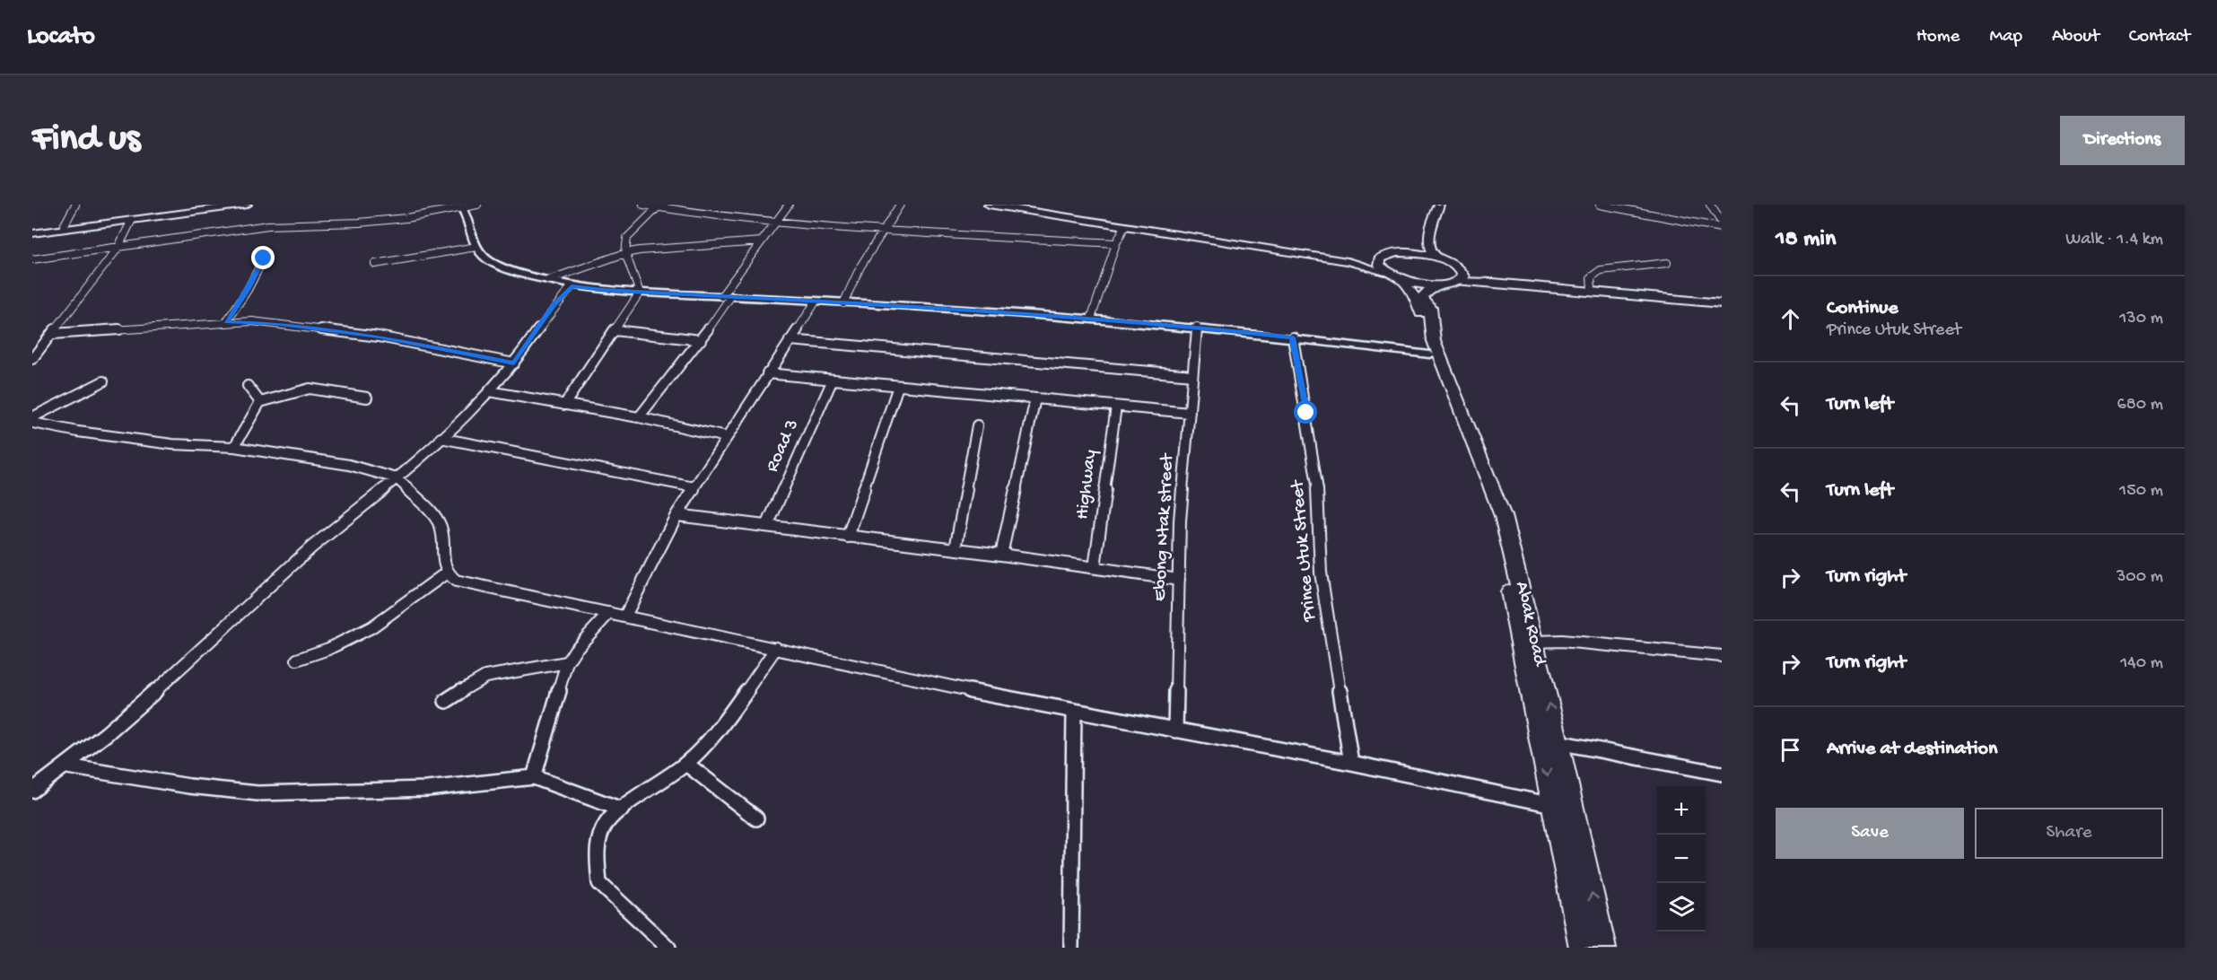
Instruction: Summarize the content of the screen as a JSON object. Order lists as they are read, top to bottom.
{
  "streets": {
    "highway": ["Abak Road"],
    "street": [
      "Road 3",
      "Highway",
      "Ebong Ntak street",
      "Prince Utuk Street"
    ]
  },
  "page": {
    "header": "Locato",
    "nav": [
      "Home",
      "Map",
      "About",
      "Contact"
    ],
    "buttons": [
      "Directions",
      ["Save", "Share"]
    ],
    "title": "Find us",
    "heading": ["18 min", "Walk · 1.4 km"],
    "list": [
      ["Continue", "Prince Utuk Street", "130 m"],
      ["Turn left", "680 m"],
      ["Turn left", "150 m"],
      ["Turn right", "300 m"],
      ["Turn right", "140 m"],
      "Arrive at destination"
    ],
    "map_buttons": ["+", "−"]
  }
}
